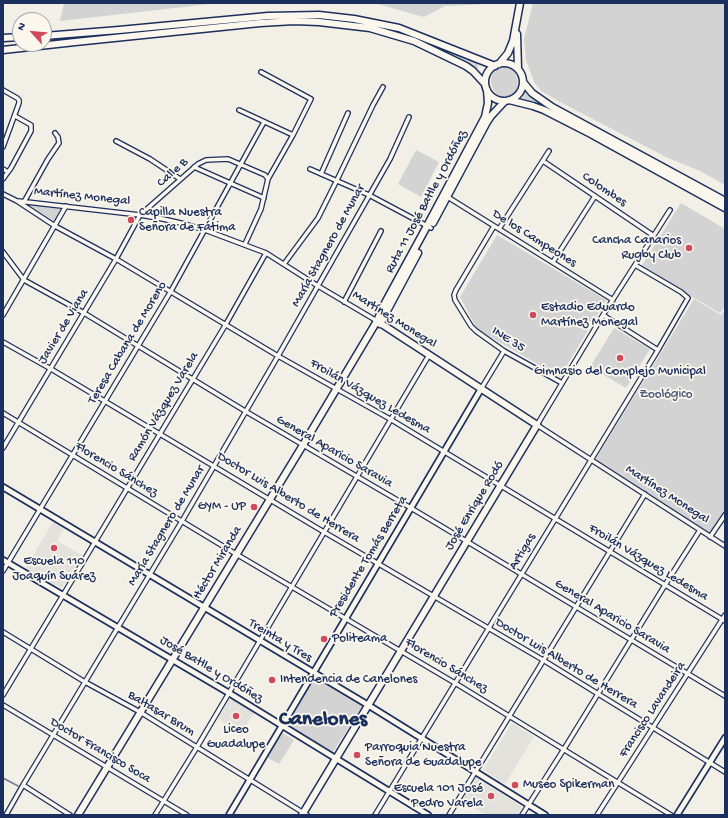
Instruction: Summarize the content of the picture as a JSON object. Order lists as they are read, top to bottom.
{
  "streets": {
    "highway": [
      "Martínez Monegal",
      "Ruta 11 José Batlle y Ordóñez",
      "José Enrique Rodó",
      "Héctor Miranda"
    ],
    "street": [
      "Calle B",
      "Colombes",
      "De los Campeones",
      "María Stagnero de Munar",
      "Javier de Viana",
      "INE 35",
      "Teresa Cabana de Moreno",
      "Froilán Vázquez Ledesma",
      "Ramón Vázquez Varela",
      "General Aparicio Saravia",
      "Florencio Sánchez",
      "Doctor Luis Alberto de Herrera",
      "Artigas",
      "Presidente Tomás Berreta",
      "Treinta y Tres",
      "José Batlle y Ordóñez",
      "Francisco Lavandeira",
      "Baltasar Brum",
      "Doctor Francisco Soca"
    ]
  },
  "crossings": [
    ["Calle B", "Martínez Monegal"],
    ["Calle B", "Javier de Viana"],
    ["Calle B", "Teresa Cabana de Moreno"],
    ["Colombes", "José Enrique Rodó"],
    ["Martínez Monegal", "Ruta 11 José Batlle y Ordóñez"],
    ["Martínez Monegal", "María Stagnero de Munar"],
    ["Martínez Monegal", "Javier de Viana"],
    ["Martínez Monegal", "Teresa Cabana de Moreno"],
    ["Martínez Monegal", "Froilán Vázquez Ledesma"],
    ["Martínez Monegal", "Ramón Vázquez Varela"],
    ["Martínez Monegal", "José Enrique Rodó"],
    ["Martínez Monegal", "Artigas"],
    ["Martínez Monegal", "Presidente Tomás Berreta"],
    ["Martínez Monegal", "Héctor Miranda"],
    ["Ruta 11 José Batlle y Ordóñez", "De los Campeones"],
    ["Ruta 11 José Batlle y Ordóñez", "Héctor Miranda"],
    ["De los Campeones", "INE 35"],
    ["De los Campeones", "José Enrique Rodó"],
    ["María Stagnero de Munar", "Froilán Vázquez Ledesma"],
    ["María Stagnero de Munar", "General Aparicio Saravia"],
    ["María Stagnero de Munar", "Florencio Sánchez"],
    ["María Stagnero de Munar", "Doctor Luis Alberto de Herrera"],
    ["María Stagnero de Munar", "Treinta y Tres"],
    ["María Stagnero de Munar", "José Batlle y Ordóñez"],
    ["María Stagnero de Munar", "Baltasar Brum"],
    ["María Stagnero de Munar", "Doctor Francisco Soca"],
    ["Javier de Viana", "Froilán Vázquez Ledesma"],
    ["Javier de Viana", "General Aparicio Saravia"],
    ["Javier de Viana", "Florencio Sánchez"],
    ["Javier de Viana", "Doctor Luis Alberto de Herrera"],
    ["INE 35", "José Enrique Rodó"],
    ["INE 35", "Presidente Tomás Berreta"],
    ["Teresa Cabana de Moreno", "Froilán Vázquez Ledesma"],
    ["Teresa Cabana de Moreno", "General Aparicio Saravia"],
    ["Teresa Cabana de Moreno", "Florencio Sánchez"],
    ["Teresa Cabana de Moreno", "Doctor Luis Alberto de Herrera"],
    ["Teresa Cabana de Moreno", "Treinta y Tres"],
    ["Teresa Cabana de Moreno", "José Batlle y Ordóñez"],
    ["Froilán Vázquez Ledesma", "Ramón Vázquez Varela"],
    ["Froilán Vázquez Ledesma", "José Enrique Rodó"],
    ["Froilán Vázquez Ledesma", "Artigas"],
    ["Froilán Vázquez Ledesma", "Presidente Tomás Berreta"],
    ["Froilán Vázquez Ledesma", "Héctor Miranda"],
    ["Froilán Vázquez Ledesma", "Francisco Lavandeira"],
    ["Ramón Vázquez Varela", "General Aparicio Saravia"],
    ["Ramón Vázquez Varela", "Florencio Sánchez"],
    ["Ramón Vázquez Varela", "Doctor Luis Alberto de Herrera"],
    ["Ramón Vázquez Varela", "Treinta y Tres"],
    ["Ramón Vázquez Varela", "José Batlle y Ordóñez"],
    ["Ramón Vázquez Varela", "Baltasar Brum"],
    ["General Aparicio Saravia", "José Enrique Rodó"],
    ["General Aparicio Saravia", "Artigas"],
    ["General Aparicio Saravia", "Presidente Tomás Berreta"],
    ["General Aparicio Saravia", "Héctor Miranda"],
    ["General Aparicio Saravia", "Francisco Lavandeira"],
    ["Florencio Sánchez", "José Enrique Rodó"],
    ["Florencio Sánchez", "Artigas"],
    ["Florencio Sánchez", "Presidente Tomás Berreta"],
    ["Florencio Sánchez", "Héctor Miranda"],
    ["Florencio Sánchez", "Francisco Lavandeira"],
    ["Doctor Luis Alberto de Herrera", "José Enrique Rodó"],
    ["Doctor Luis Alberto de Herrera", "Artigas"],
    ["Doctor Luis Alberto de Herrera", "Presidente Tomás Berreta"],
    ["Doctor Luis Alberto de Herrera", "Héctor Miranda"],
    ["Doctor Luis Alberto de Herrera", "Francisco Lavandeira"],
    ["José Enrique Rodó", "Artigas"],
    ["José Enrique Rodó", "Treinta y Tres"],
    ["José Enrique Rodó", "José Batlle y Ordóñez"],
    ["José Enrique Rodó", "Baltasar Brum"],
    ["Artigas", "Treinta y Tres"],
    ["Artigas", "José Batlle y Ordóñez"],
    ["Presidente Tomás Berreta", "Treinta y Tres"],
    ["Presidente Tomás Berreta", "José Batlle y Ordóñez"],
    ["Presidente Tomás Berreta", "Baltasar Brum"],
    ["Héctor Miranda", "Treinta y Tres"],
    ["Héctor Miranda", "José Batlle y Ordóñez"],
    ["Héctor Miranda", "Baltasar Brum"],
    ["Héctor Miranda", "Doctor Francisco Soca"]
  ],
  "districts": ["Canelones"],
  "parks": ["Zoológico"],
  "places": [
    "Capilla Nuestra Señora de Fátima",
    "Cancha Canarios Rugby Club",
    "Estadio Eduardo Martínez Monegal",
    "Gimnasio del Complejo Municipal",
    "GYM - UP",
    "Escuela 110 Joaquín Suárez",
    "Politeama",
    "Intendencia de Canelones",
    "Liceo Guadalupe",
    "Parroquia Nuestra Señora de Guadalupe",
    "Museo Spikerman",
    "Escuela 101 José Pedro Varela"
  ],
  "north": "top left"
}
